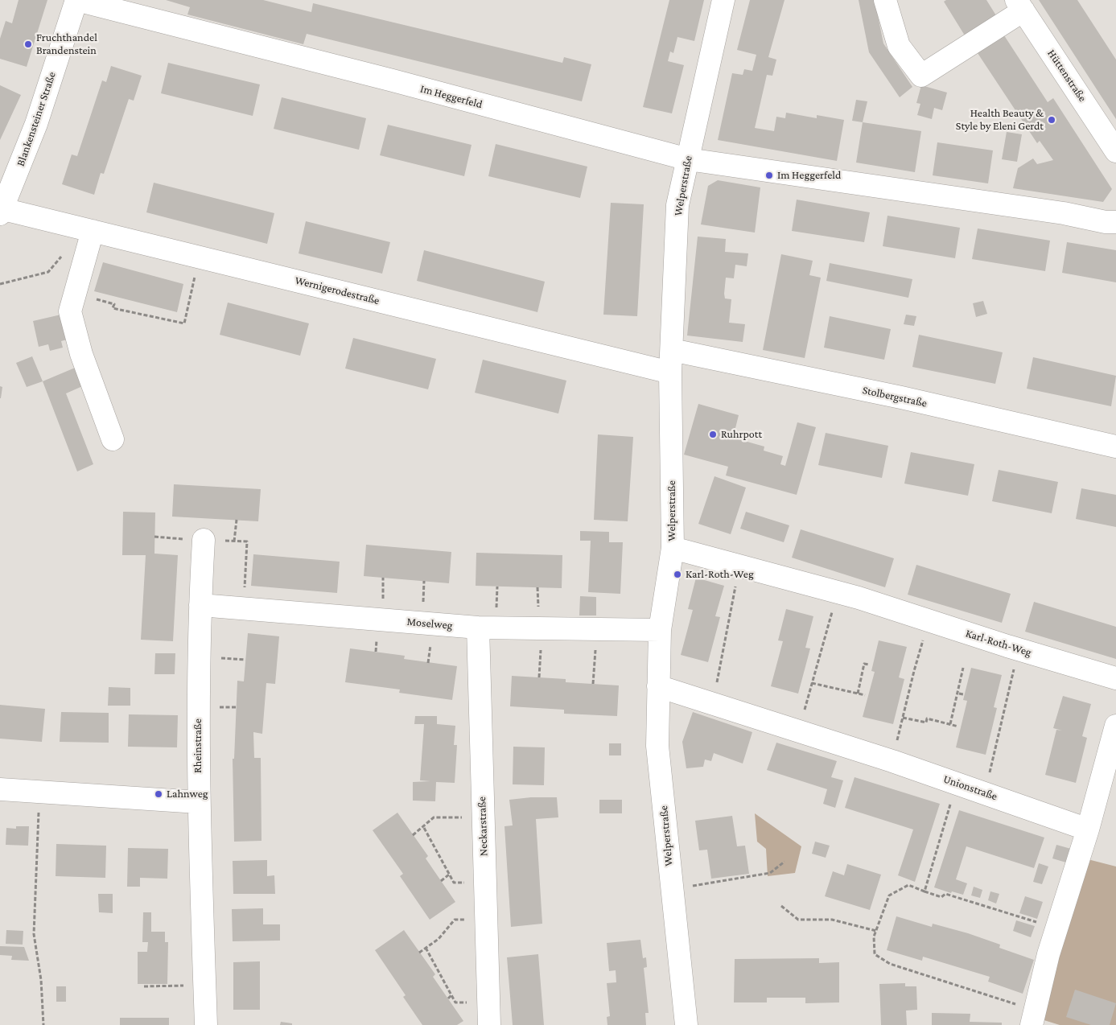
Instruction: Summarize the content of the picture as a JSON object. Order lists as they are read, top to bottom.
{
  "streets": {
    "street": [
      "Hüttenstraße",
      "Im Heggerfeld",
      "Blankensteiner Straße",
      "Welperstraße",
      "Wernigerodestraße",
      "Stolbergstraße",
      "Moselweg",
      "Karl-Roth-Weg",
      "Rheinstraße",
      "Unionstraße",
      "Neckarstraße"
    ]
  },
  "crossings": [
    ["Im Heggerfeld", "Blankensteiner Straße"],
    ["Im Heggerfeld", "Welperstraße"],
    ["Blankensteiner Straße", "Wernigerodestraße"],
    ["Welperstraße", "Wernigerodestraße"],
    ["Welperstraße", "Stolbergstraße"],
    ["Welperstraße", "Moselweg"],
    ["Welperstraße", "Karl-Roth-Weg"],
    ["Welperstraße", "Unionstraße"],
    ["Moselweg", "Rheinstraße"],
    ["Moselweg", "Neckarstraße"]
  ],
  "places": [
    "Fruchthandel Brandenstein",
    "Health Beauty & Style by Eleni Gerdt",
    "Im Heggerfeld",
    "Ruhrpott",
    "Karl-Roth-Weg",
    "Lahnweg"
  ]
}
